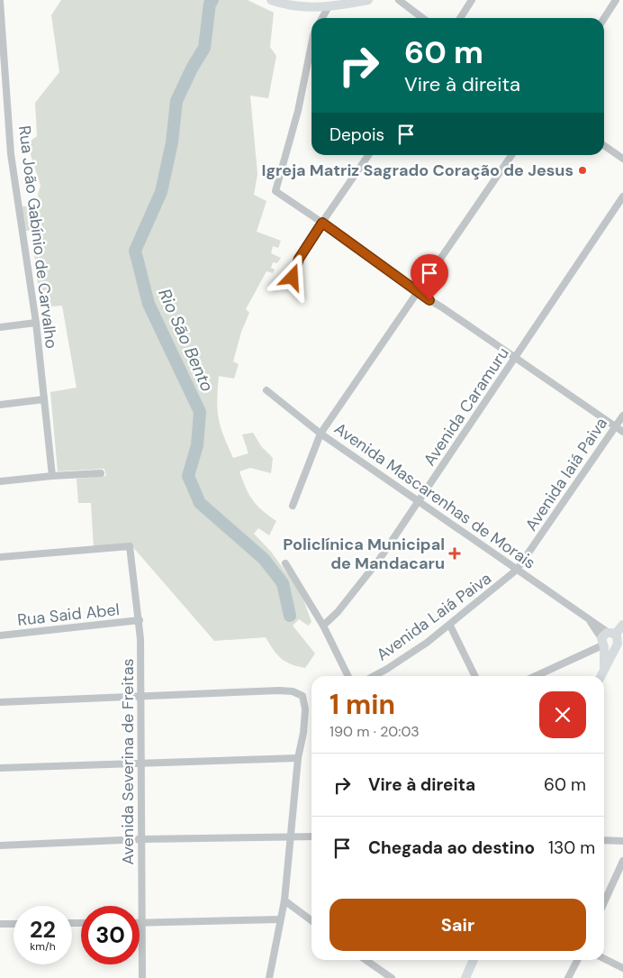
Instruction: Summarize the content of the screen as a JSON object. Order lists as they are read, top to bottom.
{
  "streets": {
    "street": [
      "Rua João Gabínio de Carvalho",
      "Avenida Caramuru",
      "Avenida Iaiá Paiva",
      "Avenida Mascarenhas de Morais",
      "Rua Said Abel",
      "Avenida Laiá Paiva",
      "Avenida Severina de Freitas"
    ]
  },
  "crossings": [
    ["Avenida Caramuru", "Avenida Mascarenhas de Morais"],
    ["Avenida Iaiá Paiva", "Avenida Mascarenhas de Morais"],
    ["Avenida Iaiá Paiva", "Avenida Laiá Paiva"],
    ["Avenida Mascarenhas de Morais", "Avenida Laiá Paiva"],
    ["Rua Said Abel", "Avenida Severina de Freitas"]
  ],
  "water": ["Rio São Bento"],
  "places": {
    "other": ["Igreja Matriz Sagrado Coração de Jesus"],
    "health": ["Policlínica Municipal de Mandacaru"]
  },
  "page": {
    "turn": ["60 m", "Vire à direita"],
    "then": "Depois",
    "heading": ["1 min", "190 m · 20:03"],
    "list": [
      {
        "name": "Vire à direita",
        "value": "60 m"
      },
      {
        "name": "Chegada ao destino",
        "value": "130 m"
      }
    ],
    "buttons": "Sair",
    "speed": "22 km/h",
    "limit": "30"
  }
}
